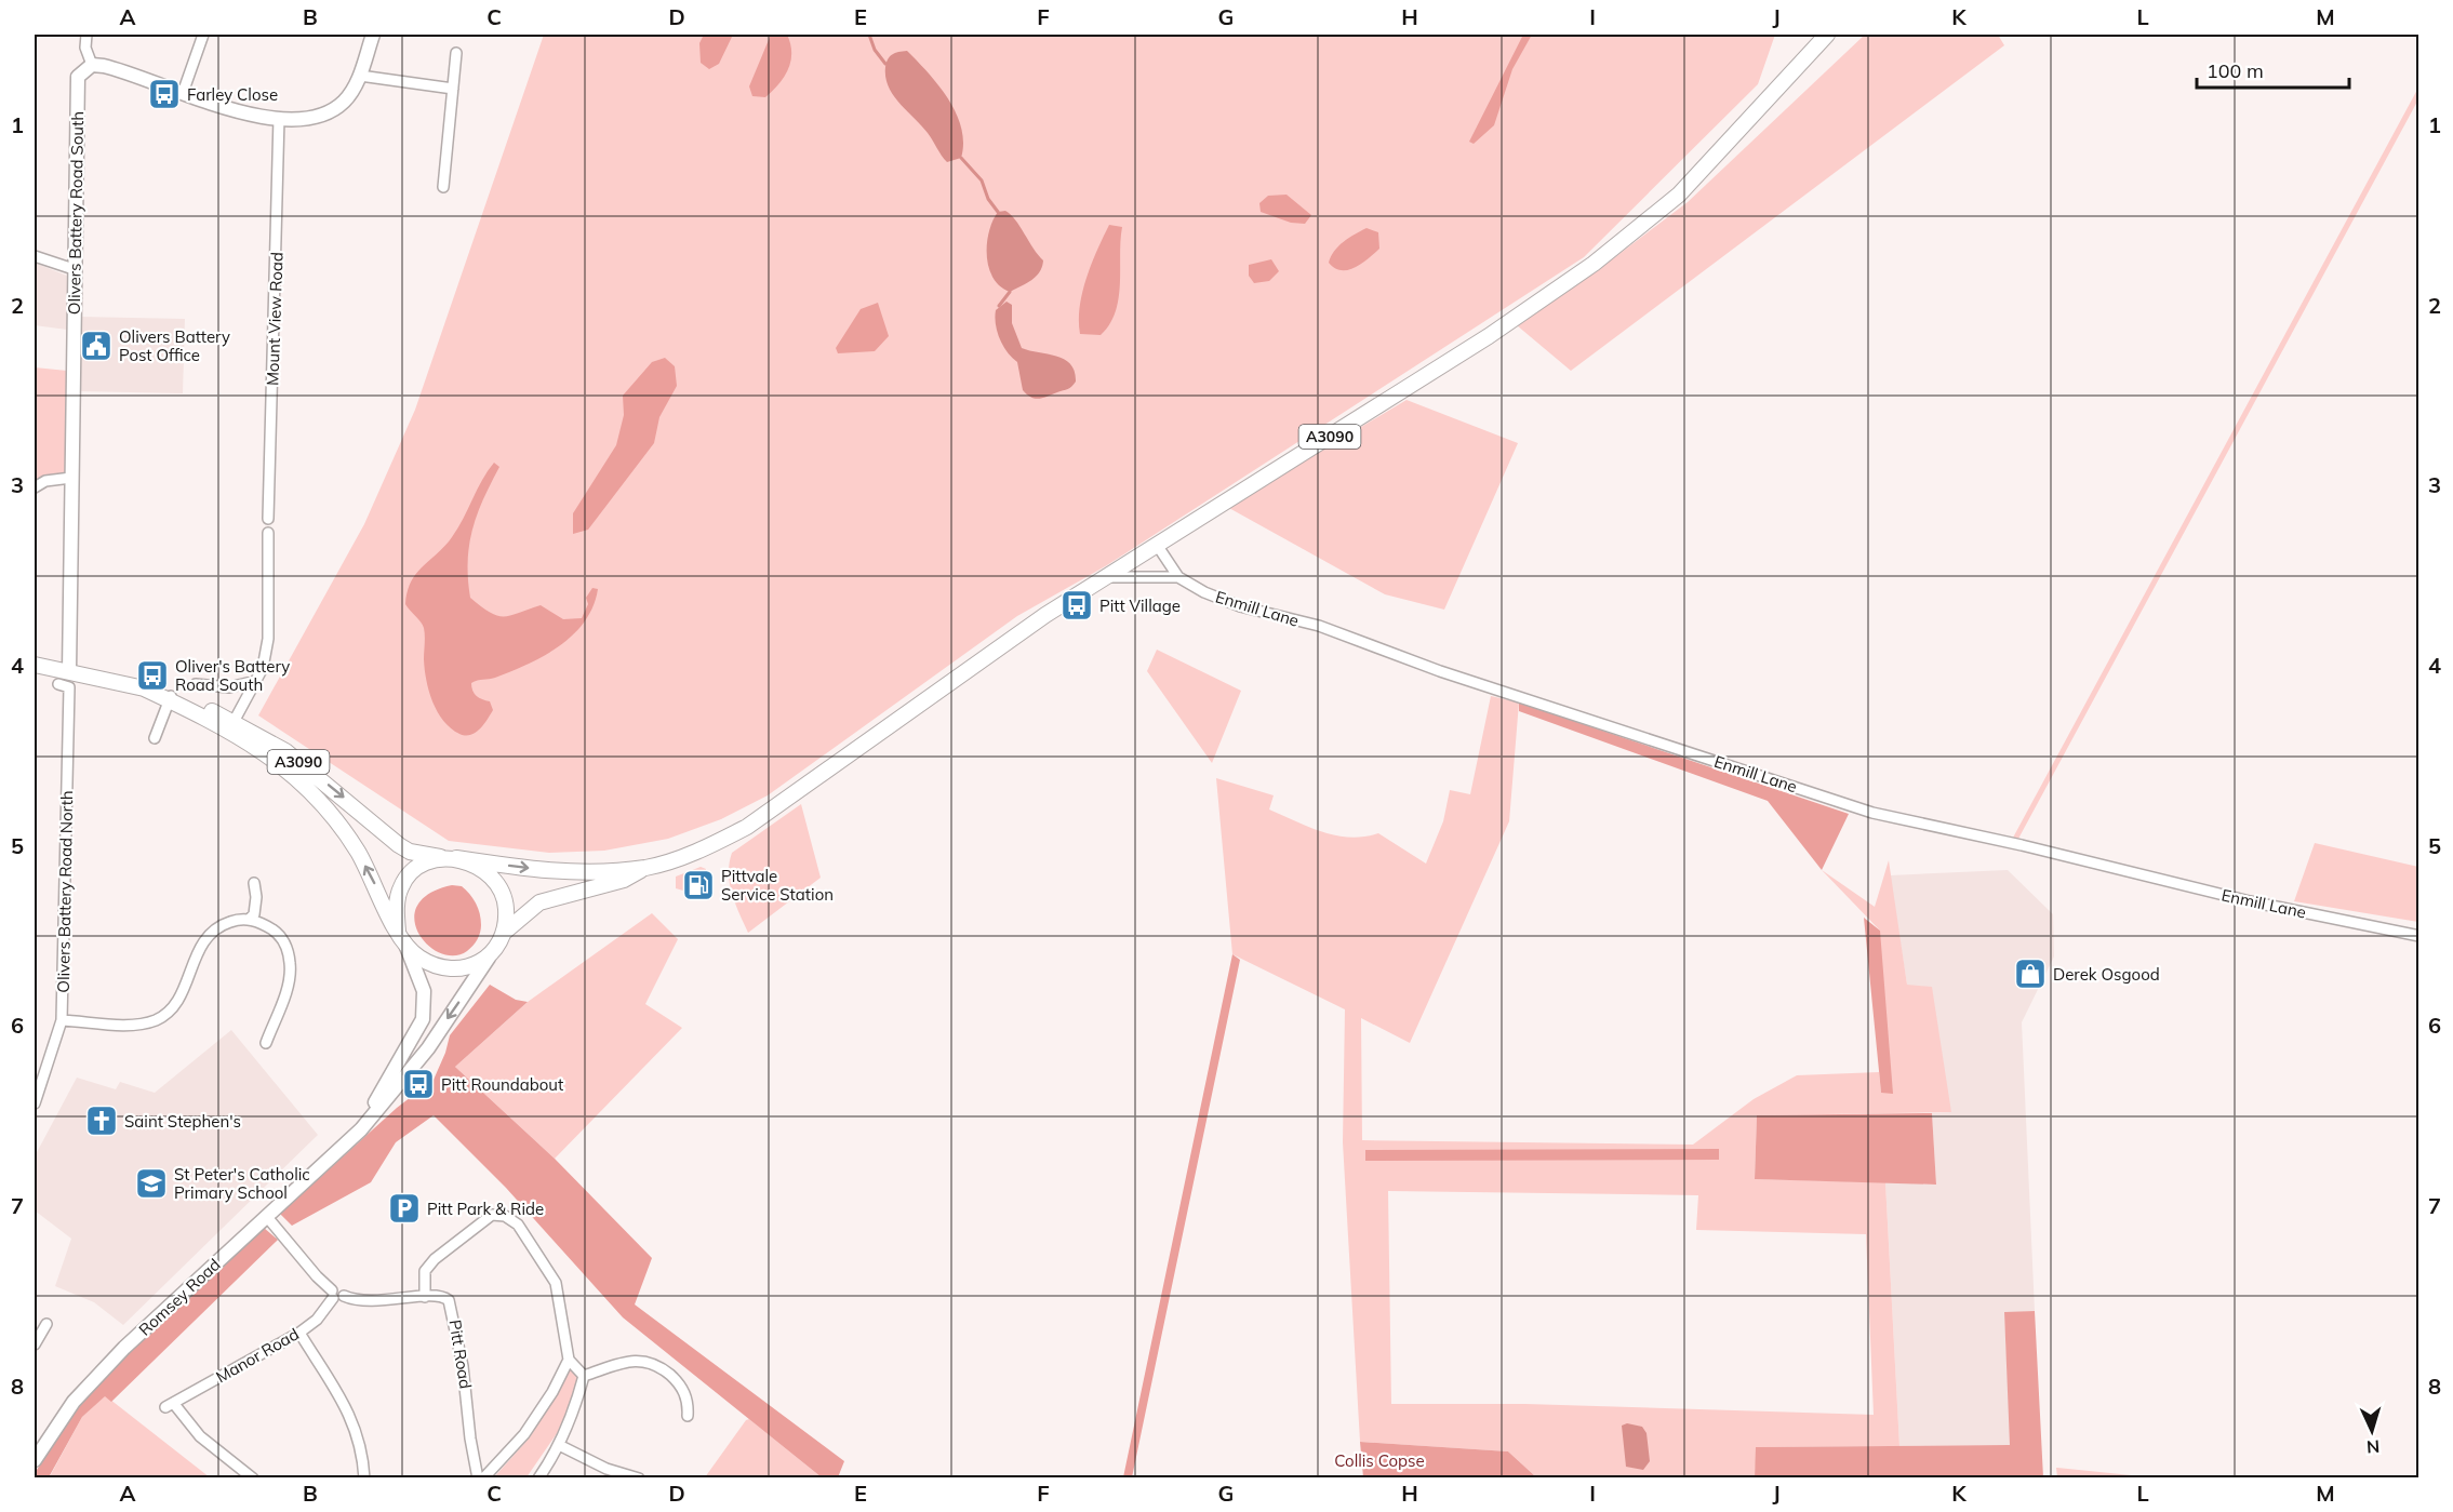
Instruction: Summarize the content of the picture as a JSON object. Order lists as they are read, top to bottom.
{
  "streets": {
    "main road": ["A3090"],
    "street": [
      "Olivers Battery Road South",
      "Mount View Road",
      "Enmill Lane",
      "Olivers Battery Road North",
      "Romsey Road",
      "Pitt Road",
      "Manor Road"
    ]
  },
  "crossings": [
    ["Olivers Battery Road South", "A3090"],
    ["A3090", "Enmill Lane"],
    ["A3090", "Romsey Road"],
    ["Pitt Road", "Manor Road"]
  ],
  "parks": ["Collis Copse"],
  "places": {
    "bus stop": [
      "Farley Close",
      "Pitt Village",
      "Oliver's Battery Road South",
      "Pitt Roundabout"
    ],
    "public building": ["Olivers Battery Post Office"],
    "fuel station": ["Pittvale Service Station"],
    "shop": ["Derek Osgood"],
    "church": ["Saint Stephen's"],
    "school or university": ["St Peter's Catholic Primary School"],
    "parking": ["Pitt Park & Ride"]
  },
  "scale_bar": "100 m",
  "north": "bottom",
  "grid": {
    "columns": [
      "A",
      "B",
      "C",
      "D",
      "E",
      "F",
      "G",
      "H",
      "I",
      "J",
      "K",
      "L",
      "M"
    ],
    "rows": [
      "1",
      "2",
      "3",
      "4",
      "5",
      "6",
      "7",
      "8"
    ]
  }
}
